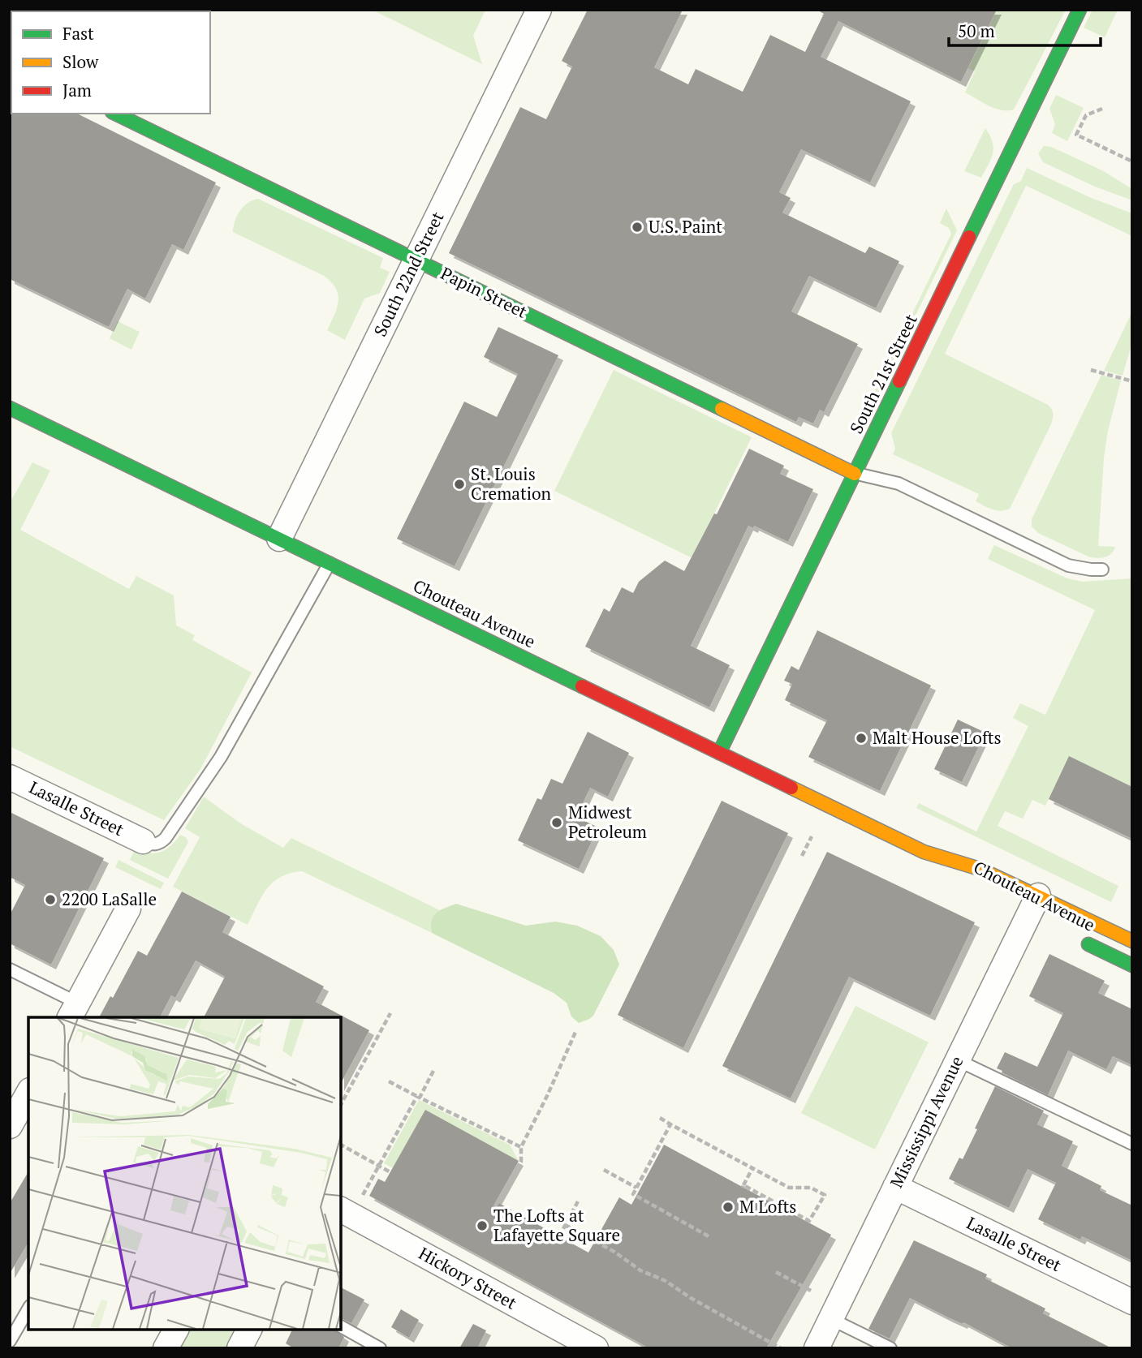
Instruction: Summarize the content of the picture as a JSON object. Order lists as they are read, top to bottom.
{
  "streets": {
    "street": [
      "South 22nd Street",
      "Papin Street",
      "South 21st Street",
      "Chouteau Avenue",
      "Lasalle Street",
      "Mississippi Avenue",
      "Hickory Street"
    ]
  },
  "crossings": [
    ["South 22nd Street", "Papin Street"],
    ["South 22nd Street", "Chouteau Avenue"],
    ["Papin Street", "South 21st Street"],
    ["South 21st Street", "Chouteau Avenue"],
    ["Chouteau Avenue", "Mississippi Avenue"],
    ["Lasalle Street", "Mississippi Avenue"]
  ],
  "places": [
    "U.S. Paint",
    "St. Louis Cremation",
    "Malt House Lofts",
    "Midwest Petroleum",
    "2200 LaSalle",
    "M Lofts",
    "The Lofts at Lafayette Square"
  ],
  "legend": ["Fast", "Slow", "Jam"],
  "scale_bar": "50 m"
}
